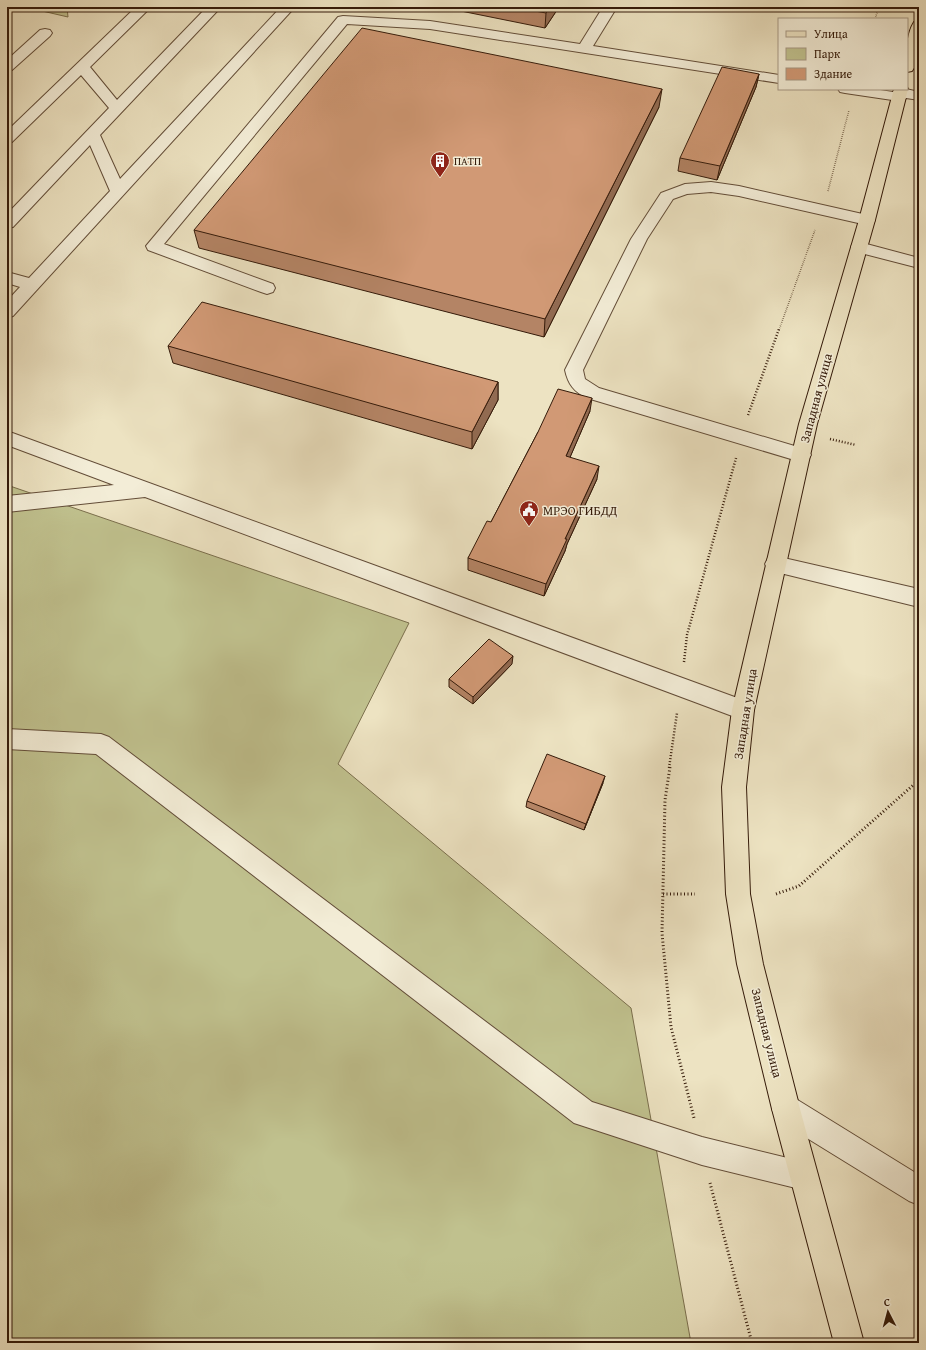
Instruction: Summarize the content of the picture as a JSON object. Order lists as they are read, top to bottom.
{
  "streets": {
    "main road": ["Западная улица"]
  },
  "places": {
    "building": ["ПАТП"],
    "public building": ["МРЭО ГИБДД"]
  },
  "legend": ["Улица", "Парк", "Здание"],
  "north": "top"
}
